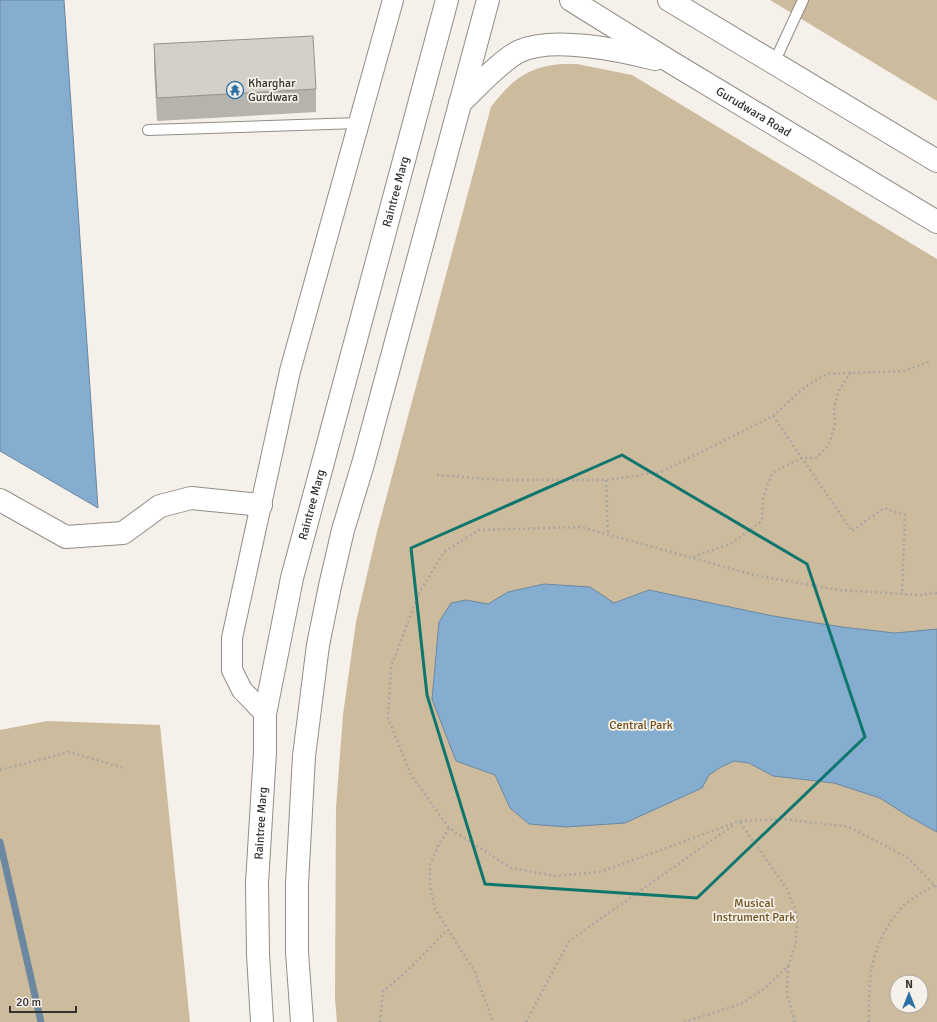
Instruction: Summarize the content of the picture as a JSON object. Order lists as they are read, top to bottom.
{
  "streets": {
    "main road": ["Gurudwara Road", "Raintree Marg"]
  },
  "parks": ["Central Park", "Musical Instrument Park"],
  "places": {
    "temple": ["Kharghar Gurdwara"]
  },
  "scale_bar": "20 m",
  "north": "top"
}
